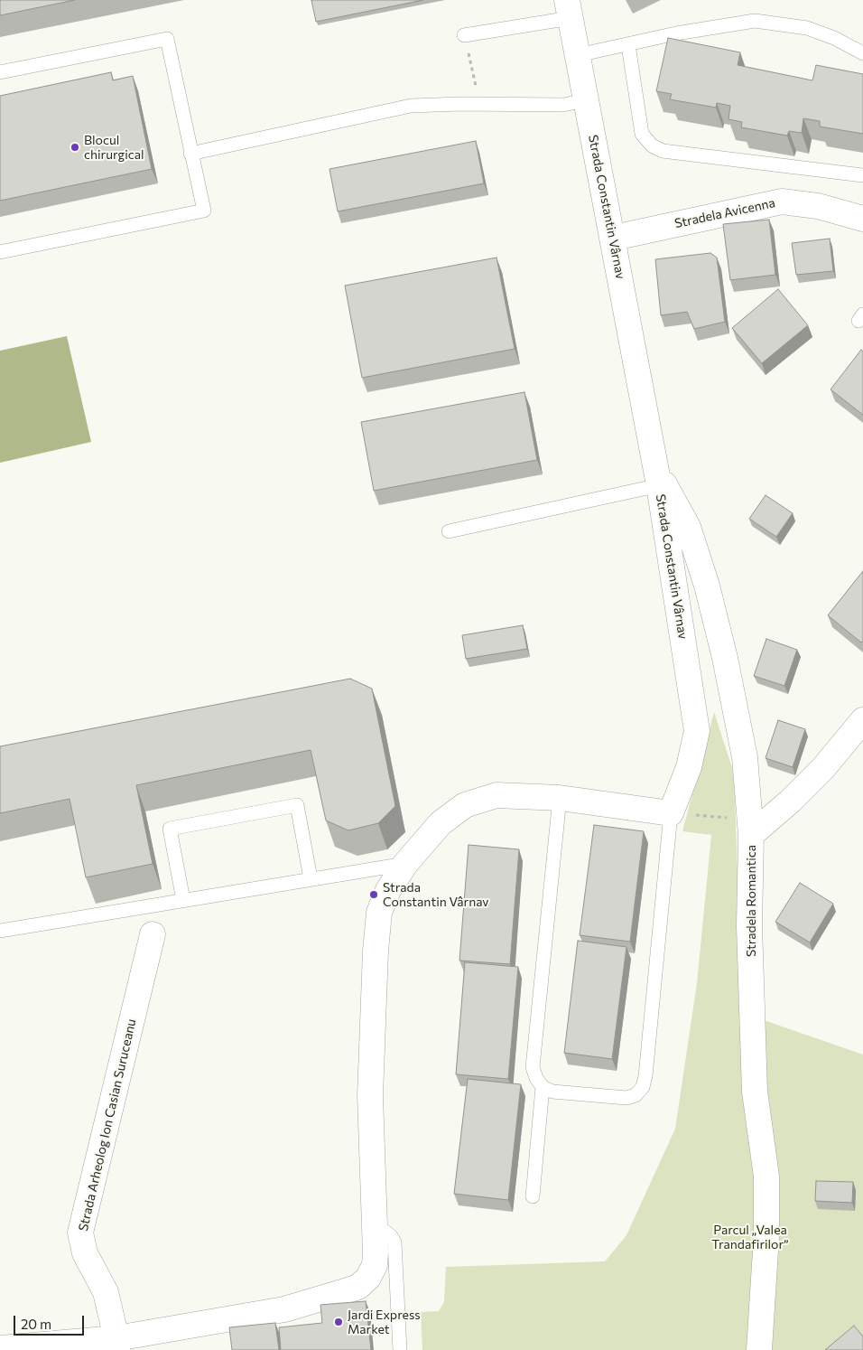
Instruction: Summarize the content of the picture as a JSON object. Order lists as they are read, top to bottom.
{
  "streets": {
    "street": [
      "Strada Constantin Vârnav",
      "Stradela Avicenna",
      "Stradela Romantica",
      "Strada Arheolog Ion Casian Suruceanu"
    ]
  },
  "crossings": [
    ["Strada Constantin Vârnav", "Stradela Avicenna"],
    ["Strada Constantin Vârnav", "Stradela Romantica"]
  ],
  "parks": ["Parcul „Valea Trandafirilor”"],
  "places": ["Blocul chirurgical", "Strada Constantin Vârnav", "Jardi Express Market"],
  "scale_bar": "20 m"
}
